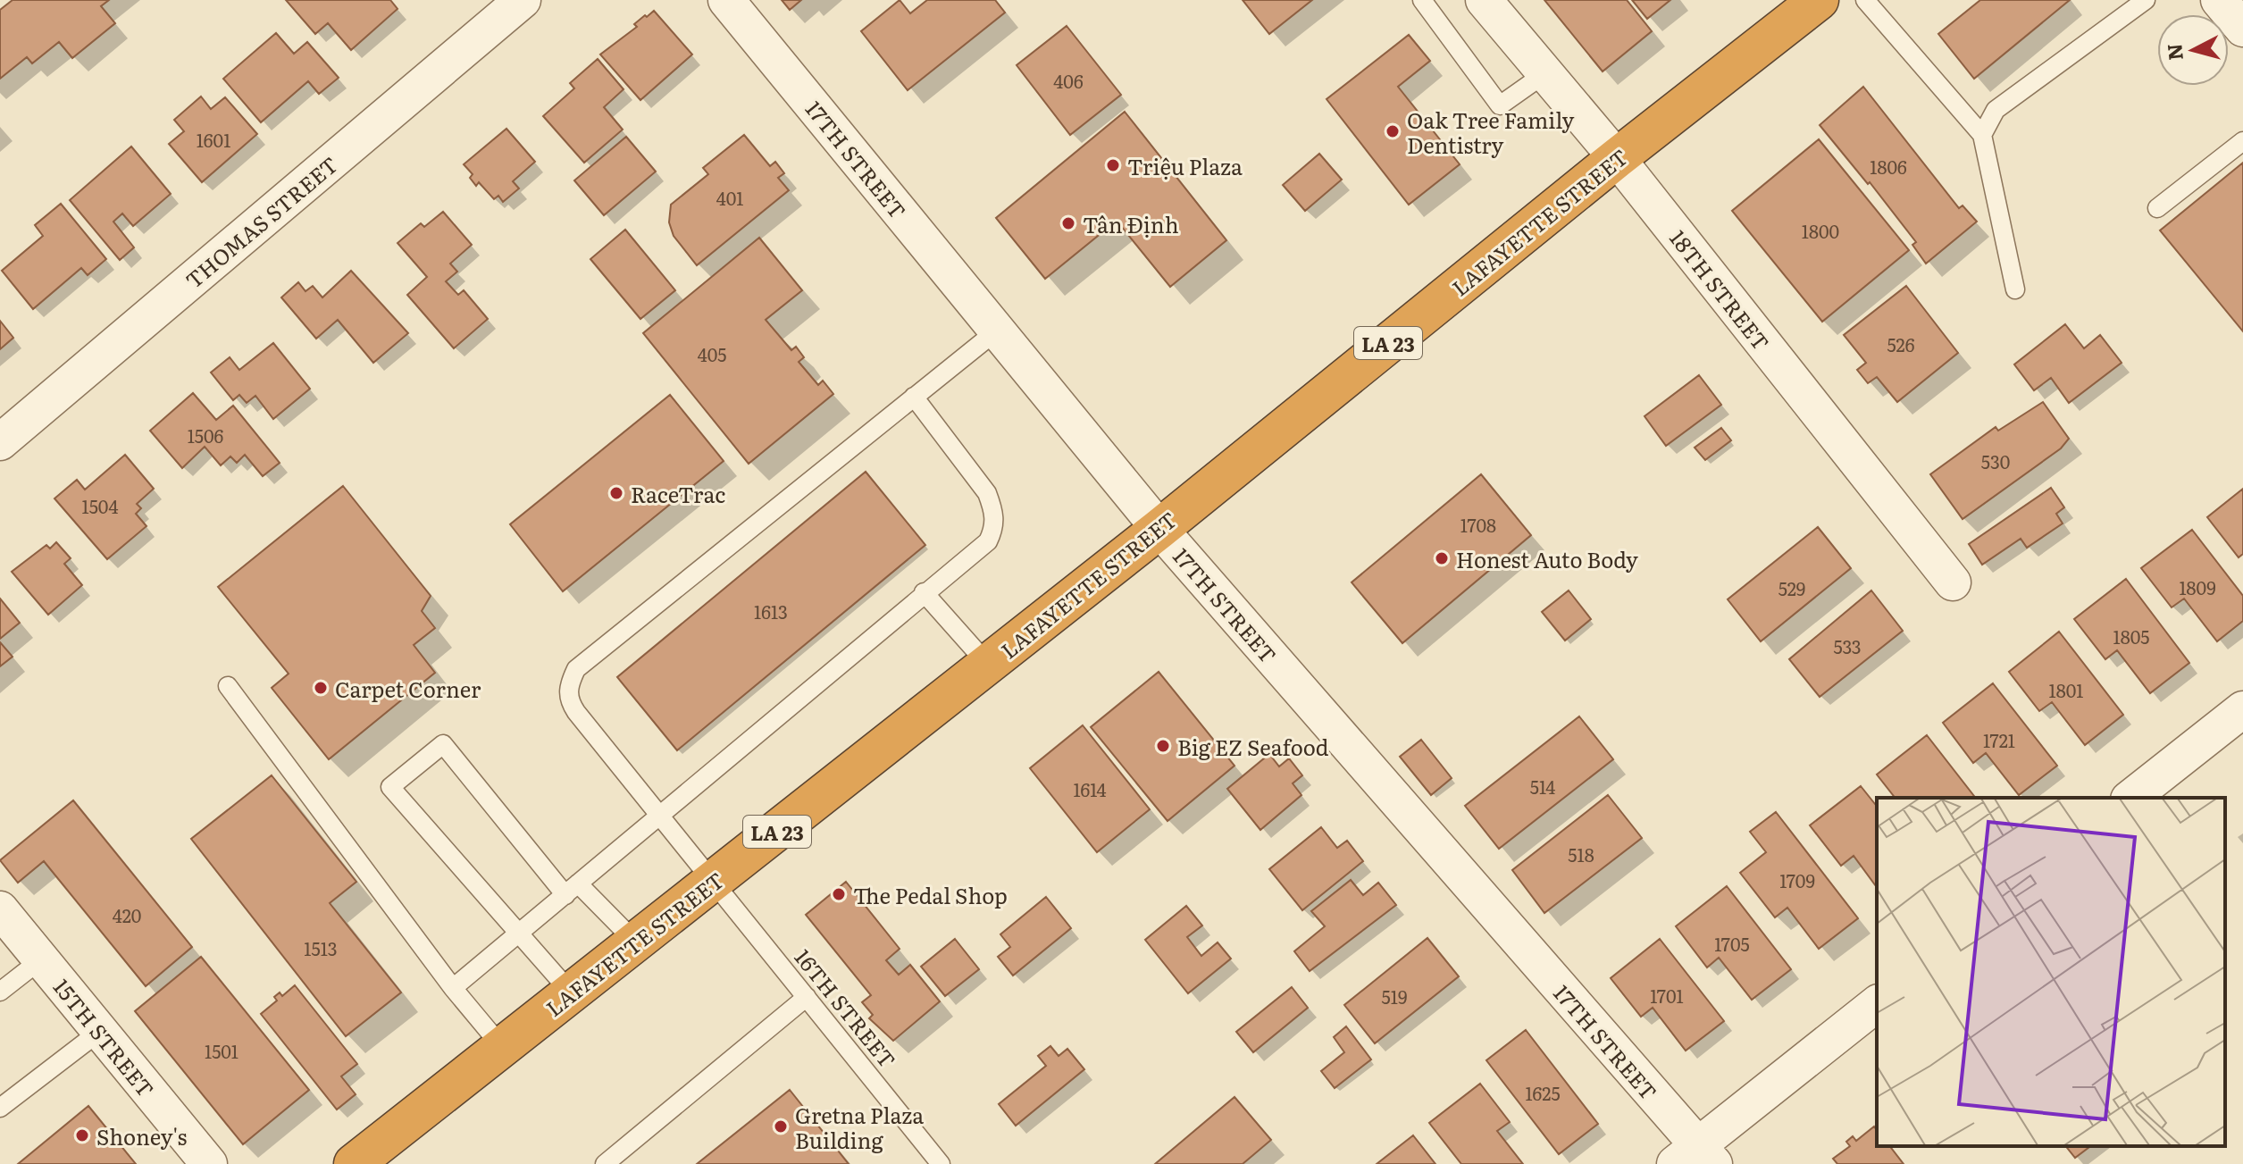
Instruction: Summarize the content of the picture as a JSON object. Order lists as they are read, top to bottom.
{
  "streets": {
    "highway": ["LAFAYETTE STREET", "LA 23"],
    "street": [
      "17TH STREET",
      "THOMAS STREET",
      "18TH STREET",
      "15TH STREET"
    ],
    "lane": ["16TH STREET"]
  },
  "crossings": [
    ["17TH STREET", "LAFAYETTE STREET"],
    ["LAFAYETTE STREET", "18TH STREET"],
    ["LAFAYETTE STREET", "16TH STREET"]
  ],
  "places": [
    "Oak Tree Family Dentistry",
    "Triệu Plaza",
    "Tân Định",
    "RaceTrac",
    "Honest Auto Body",
    "Carpet Corner",
    "Big EZ Seafood",
    "The Pedal Shop",
    "Gretna Plaza Building",
    "Shoney's"
  ],
  "house_numbers": [
    "406",
    "1601",
    "1806",
    "401",
    "1800",
    "526",
    "405",
    "1506",
    "530",
    "1504",
    "1708",
    "1809",
    "529",
    "1613",
    "1805",
    "533",
    "1801",
    "1721",
    "514",
    "1614",
    "518",
    "1709",
    "420",
    "1705",
    "1513",
    "1701",
    "519",
    "1501",
    "1625"
  ],
  "north": "left"
}
